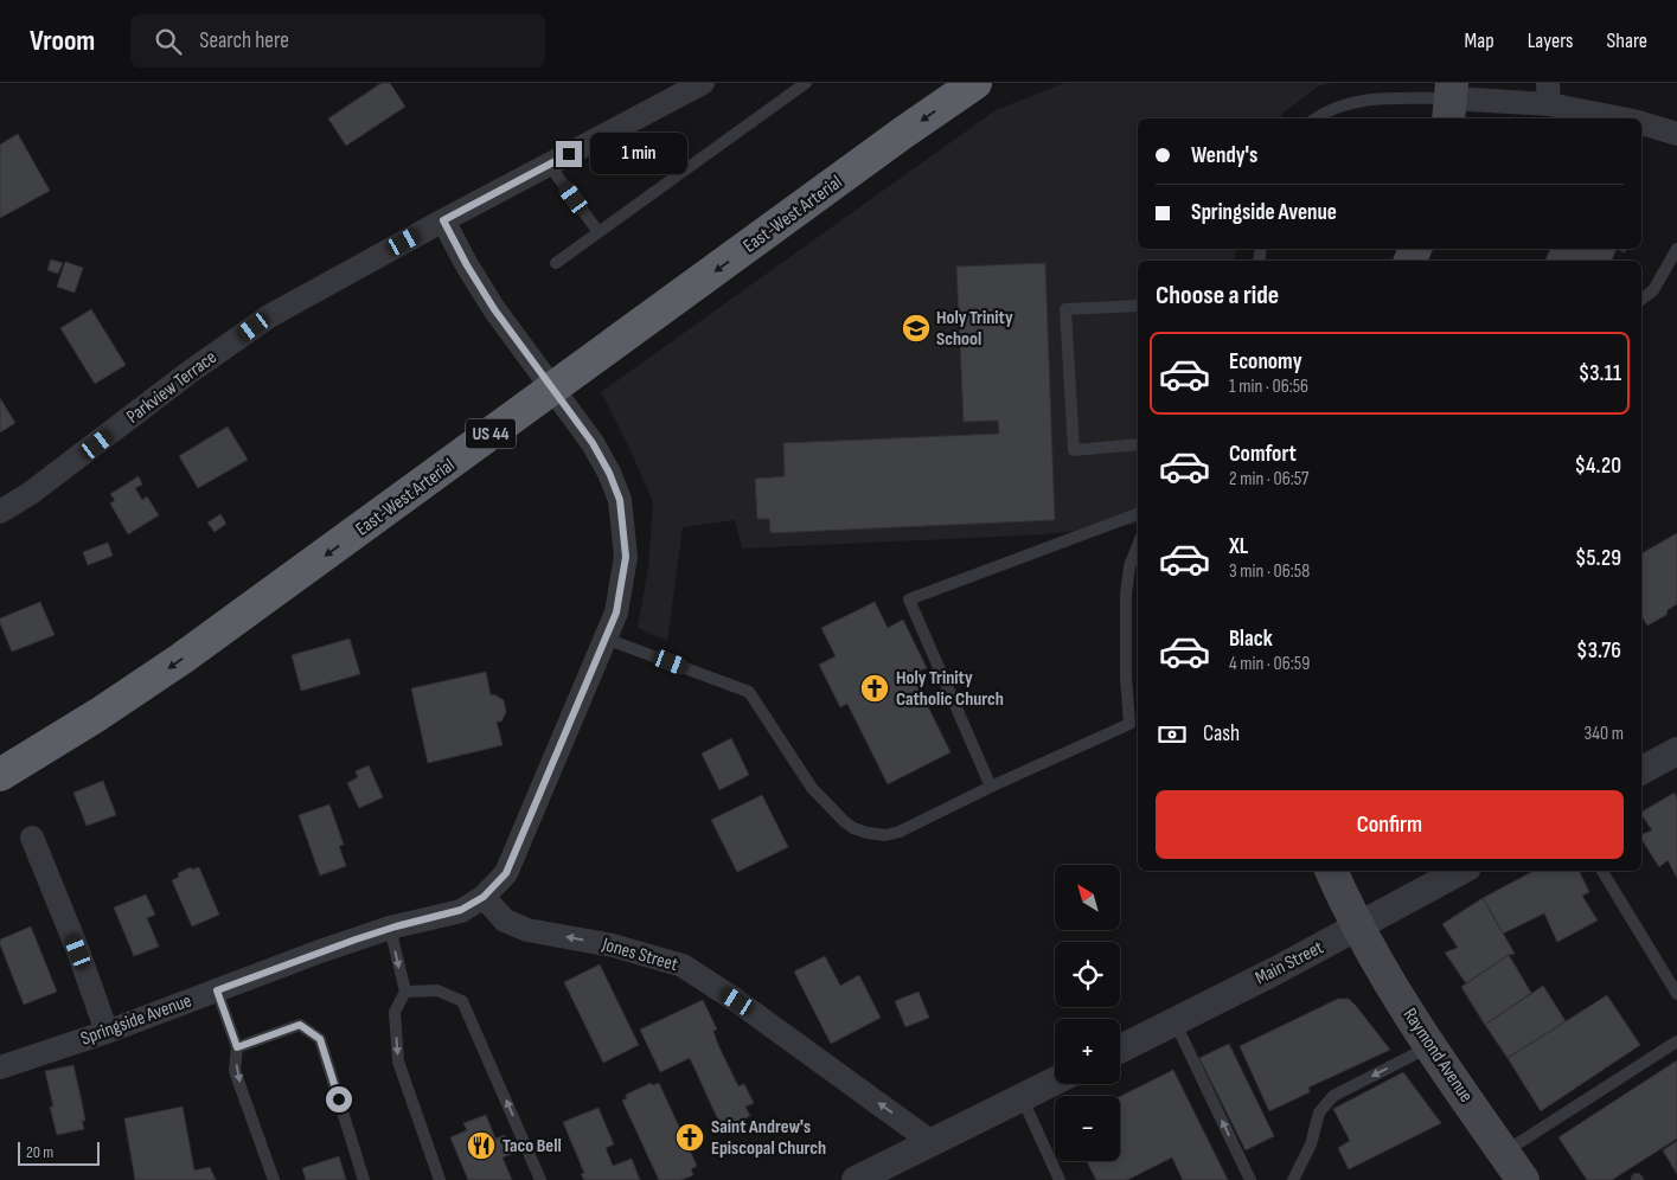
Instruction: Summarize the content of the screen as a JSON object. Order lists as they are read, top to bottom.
{
  "streets": {
    "highway": ["East-West Arterial", "US 44"],
    "main road": ["Raymond Avenue"],
    "street": [
      "Parkview Terrace",
      "Jones Street",
      "Main Street",
      "Springside Avenue"
    ]
  },
  "crossings": [
    ["East-West Arterial", "Springside Avenue"],
    ["Parkview Terrace", "Springside Avenue"],
    ["Jones Street", "Springside Avenue"],
    ["Main Street", "Raymond Avenue"]
  ],
  "one_way": ["East-West Arterial", "Jones Street"],
  "places": {
    "school or university": ["Holy Trinity School"],
    "church": ["Holy Trinity Catholic Church", "Saint Andrew's Episcopal Church"],
    "restaurant": ["Taco Bell"]
  },
  "scale_bar": "20 m",
  "north": "top left",
  "page": {
    "header": "Vroom",
    "search": "Search here",
    "nav": ["Map", "Layers", "Share"],
    "banner": ["Wendy's", "Springside Avenue"],
    "bubble": "1 min",
    "heading": "Choose a ride",
    "list": [
      {
        "name": "Economy",
        "note": "1 min · 06:56",
        "value": "$3.11"
      },
      {
        "name": "Comfort",
        "note": "2 min · 06:57",
        "value": "$4.20"
      },
      {
        "name": "XL",
        "note": "3 min · 06:58",
        "value": "$5.29"
      },
      {
        "name": "Black",
        "note": "4 min · 06:59",
        "value": "$3.76"
      }
    ],
    "pay": ["Cash", "340 m"],
    "buttons": "Confirm",
    "map_buttons": ["+", "−"],
    "scale": "20 m"
  }
}
